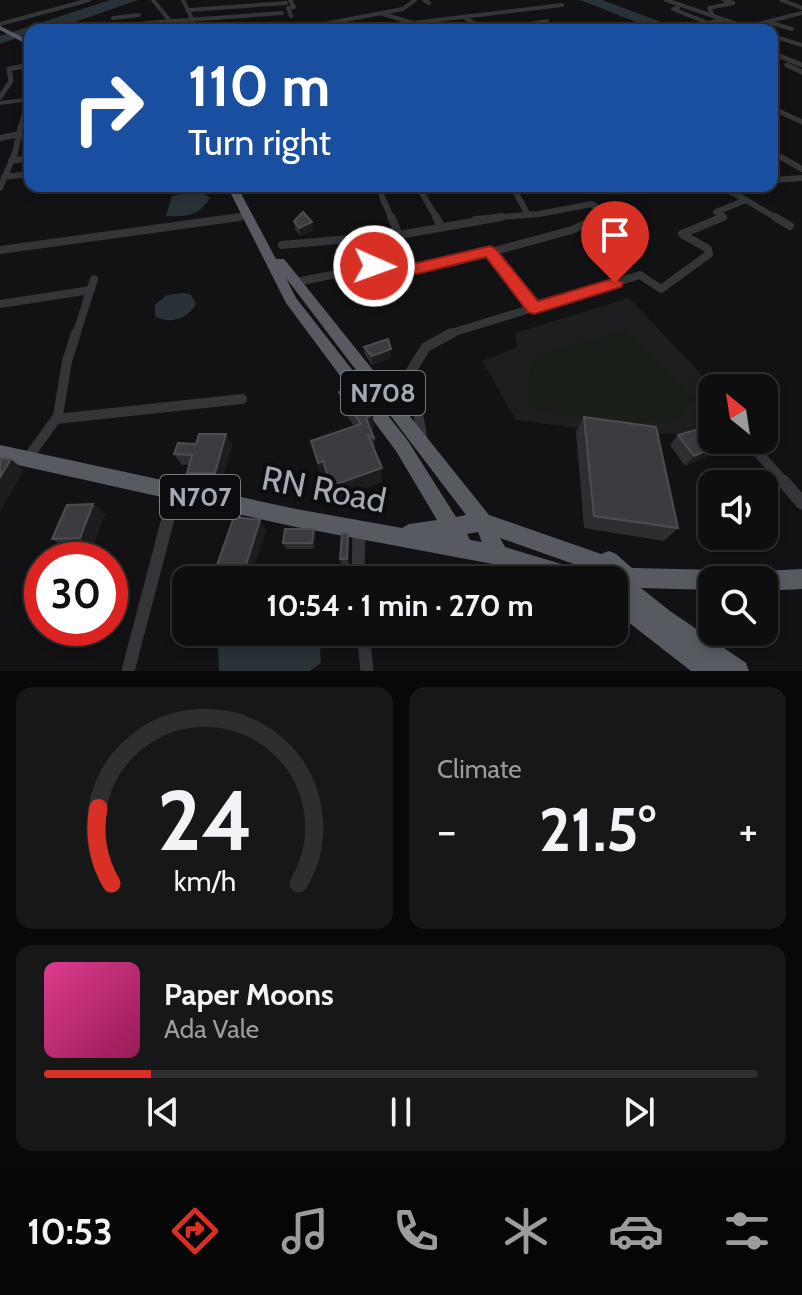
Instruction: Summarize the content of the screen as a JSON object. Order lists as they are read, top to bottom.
{
  "streets": {
    "highway": ["N708", "RN Road", "N707"]
  },
  "crossings": [
    ["N708", "RN Road"],
    ["N708", "N707"],
    ["RN Road", "N707"]
  ],
  "north": "top left",
  "page": {
    "turn": ["110 m", "Turn right"],
    "limit": "30",
    "trip": "10:54 · 1 min · 270 m",
    "tile": "Climate",
    "heat": ["−", "21.5°", "+"],
    "song": ["Paper Moons", "Ada Vale"],
    "tabs": "10:53",
    "gauge": ["24", "km/h"]
  }
}
